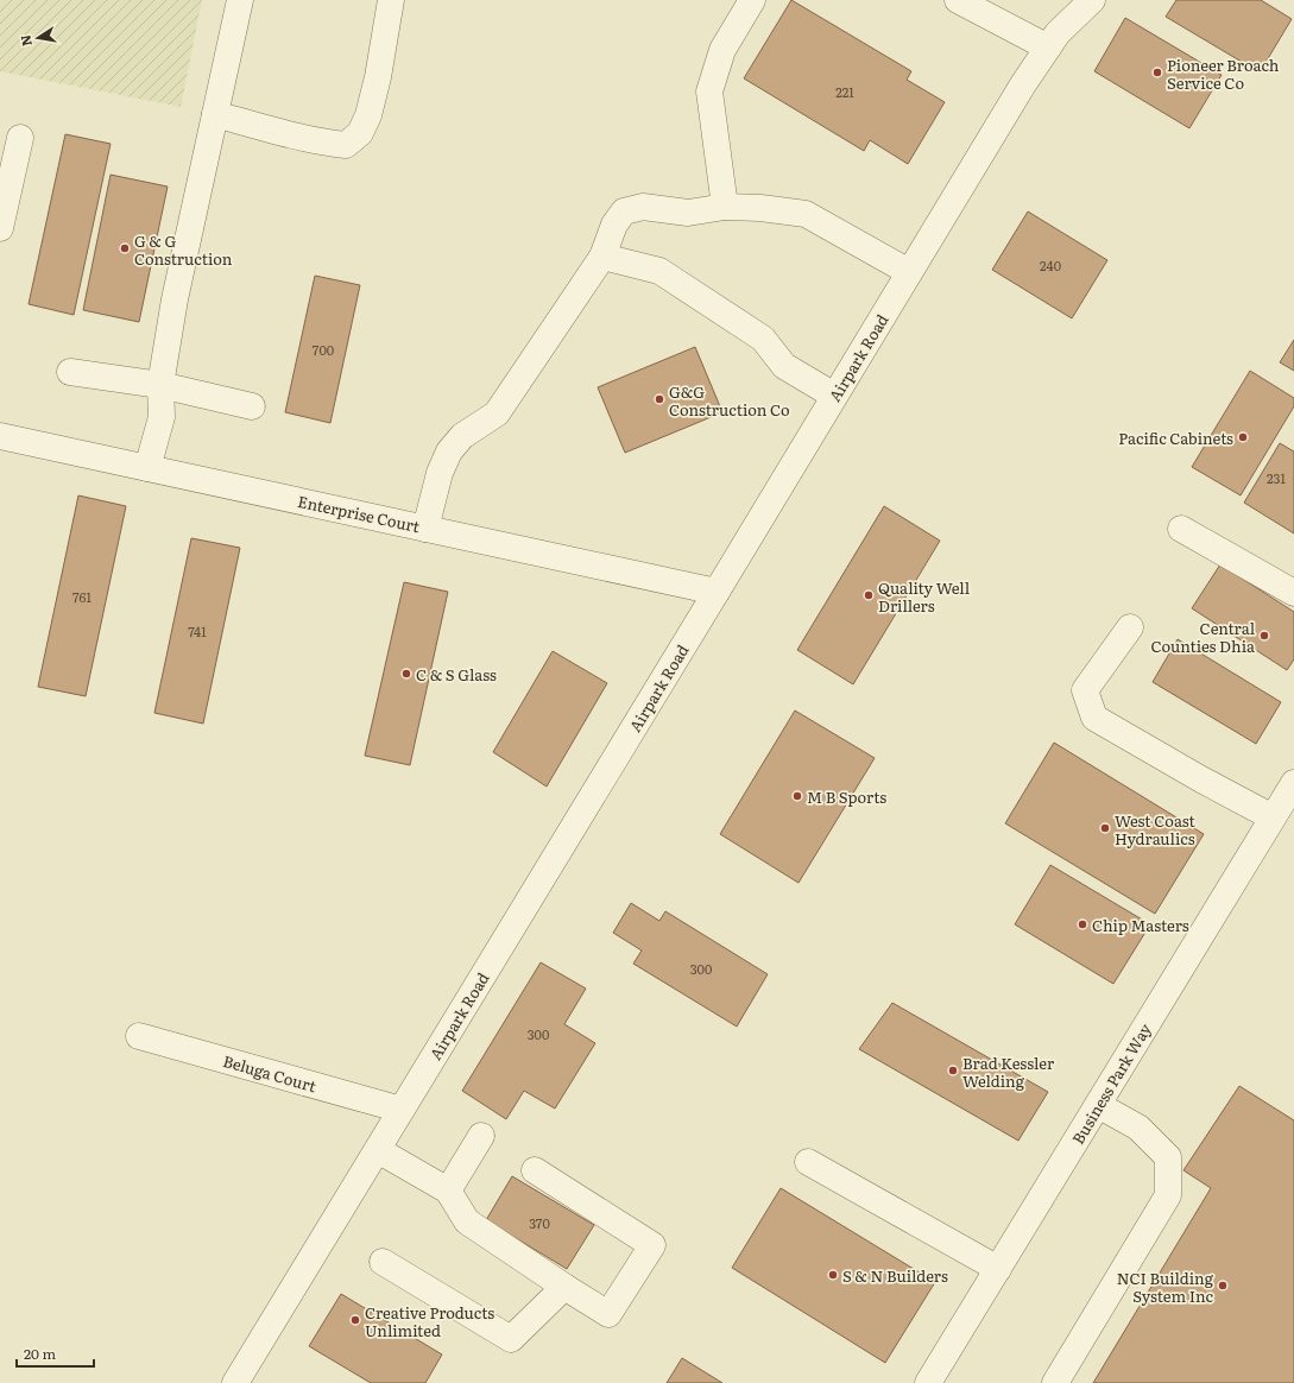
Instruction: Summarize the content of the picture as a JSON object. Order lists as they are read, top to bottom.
{
  "streets": {
    "street": [
      "Airpark Road",
      "Enterprise Court",
      "Beluga Court",
      "Business Park Way"
    ]
  },
  "crossings": [
    ["Airpark Road", "Enterprise Court"],
    ["Airpark Road", "Beluga Court"]
  ],
  "places": [
    "Pioneer Broach Service Co",
    "G & G Construction",
    "G&G Construction Co",
    "Pacific Cabinets",
    "Quality Well Drillers",
    "Central Counties Dhia",
    "C & S Glass",
    "M B Sports",
    "West Coast Hydraulics",
    "Chip Masters",
    "Brad Kessler Welding",
    "S & N Builders",
    "NCI Building System Inc",
    "Creative Products Unlimited"
  ],
  "house_numbers": [
    "221",
    "240",
    "700",
    "231",
    "761",
    "741",
    "300",
    "300",
    "370"
  ],
  "scale_bar": "20 m",
  "north": "left"
}
